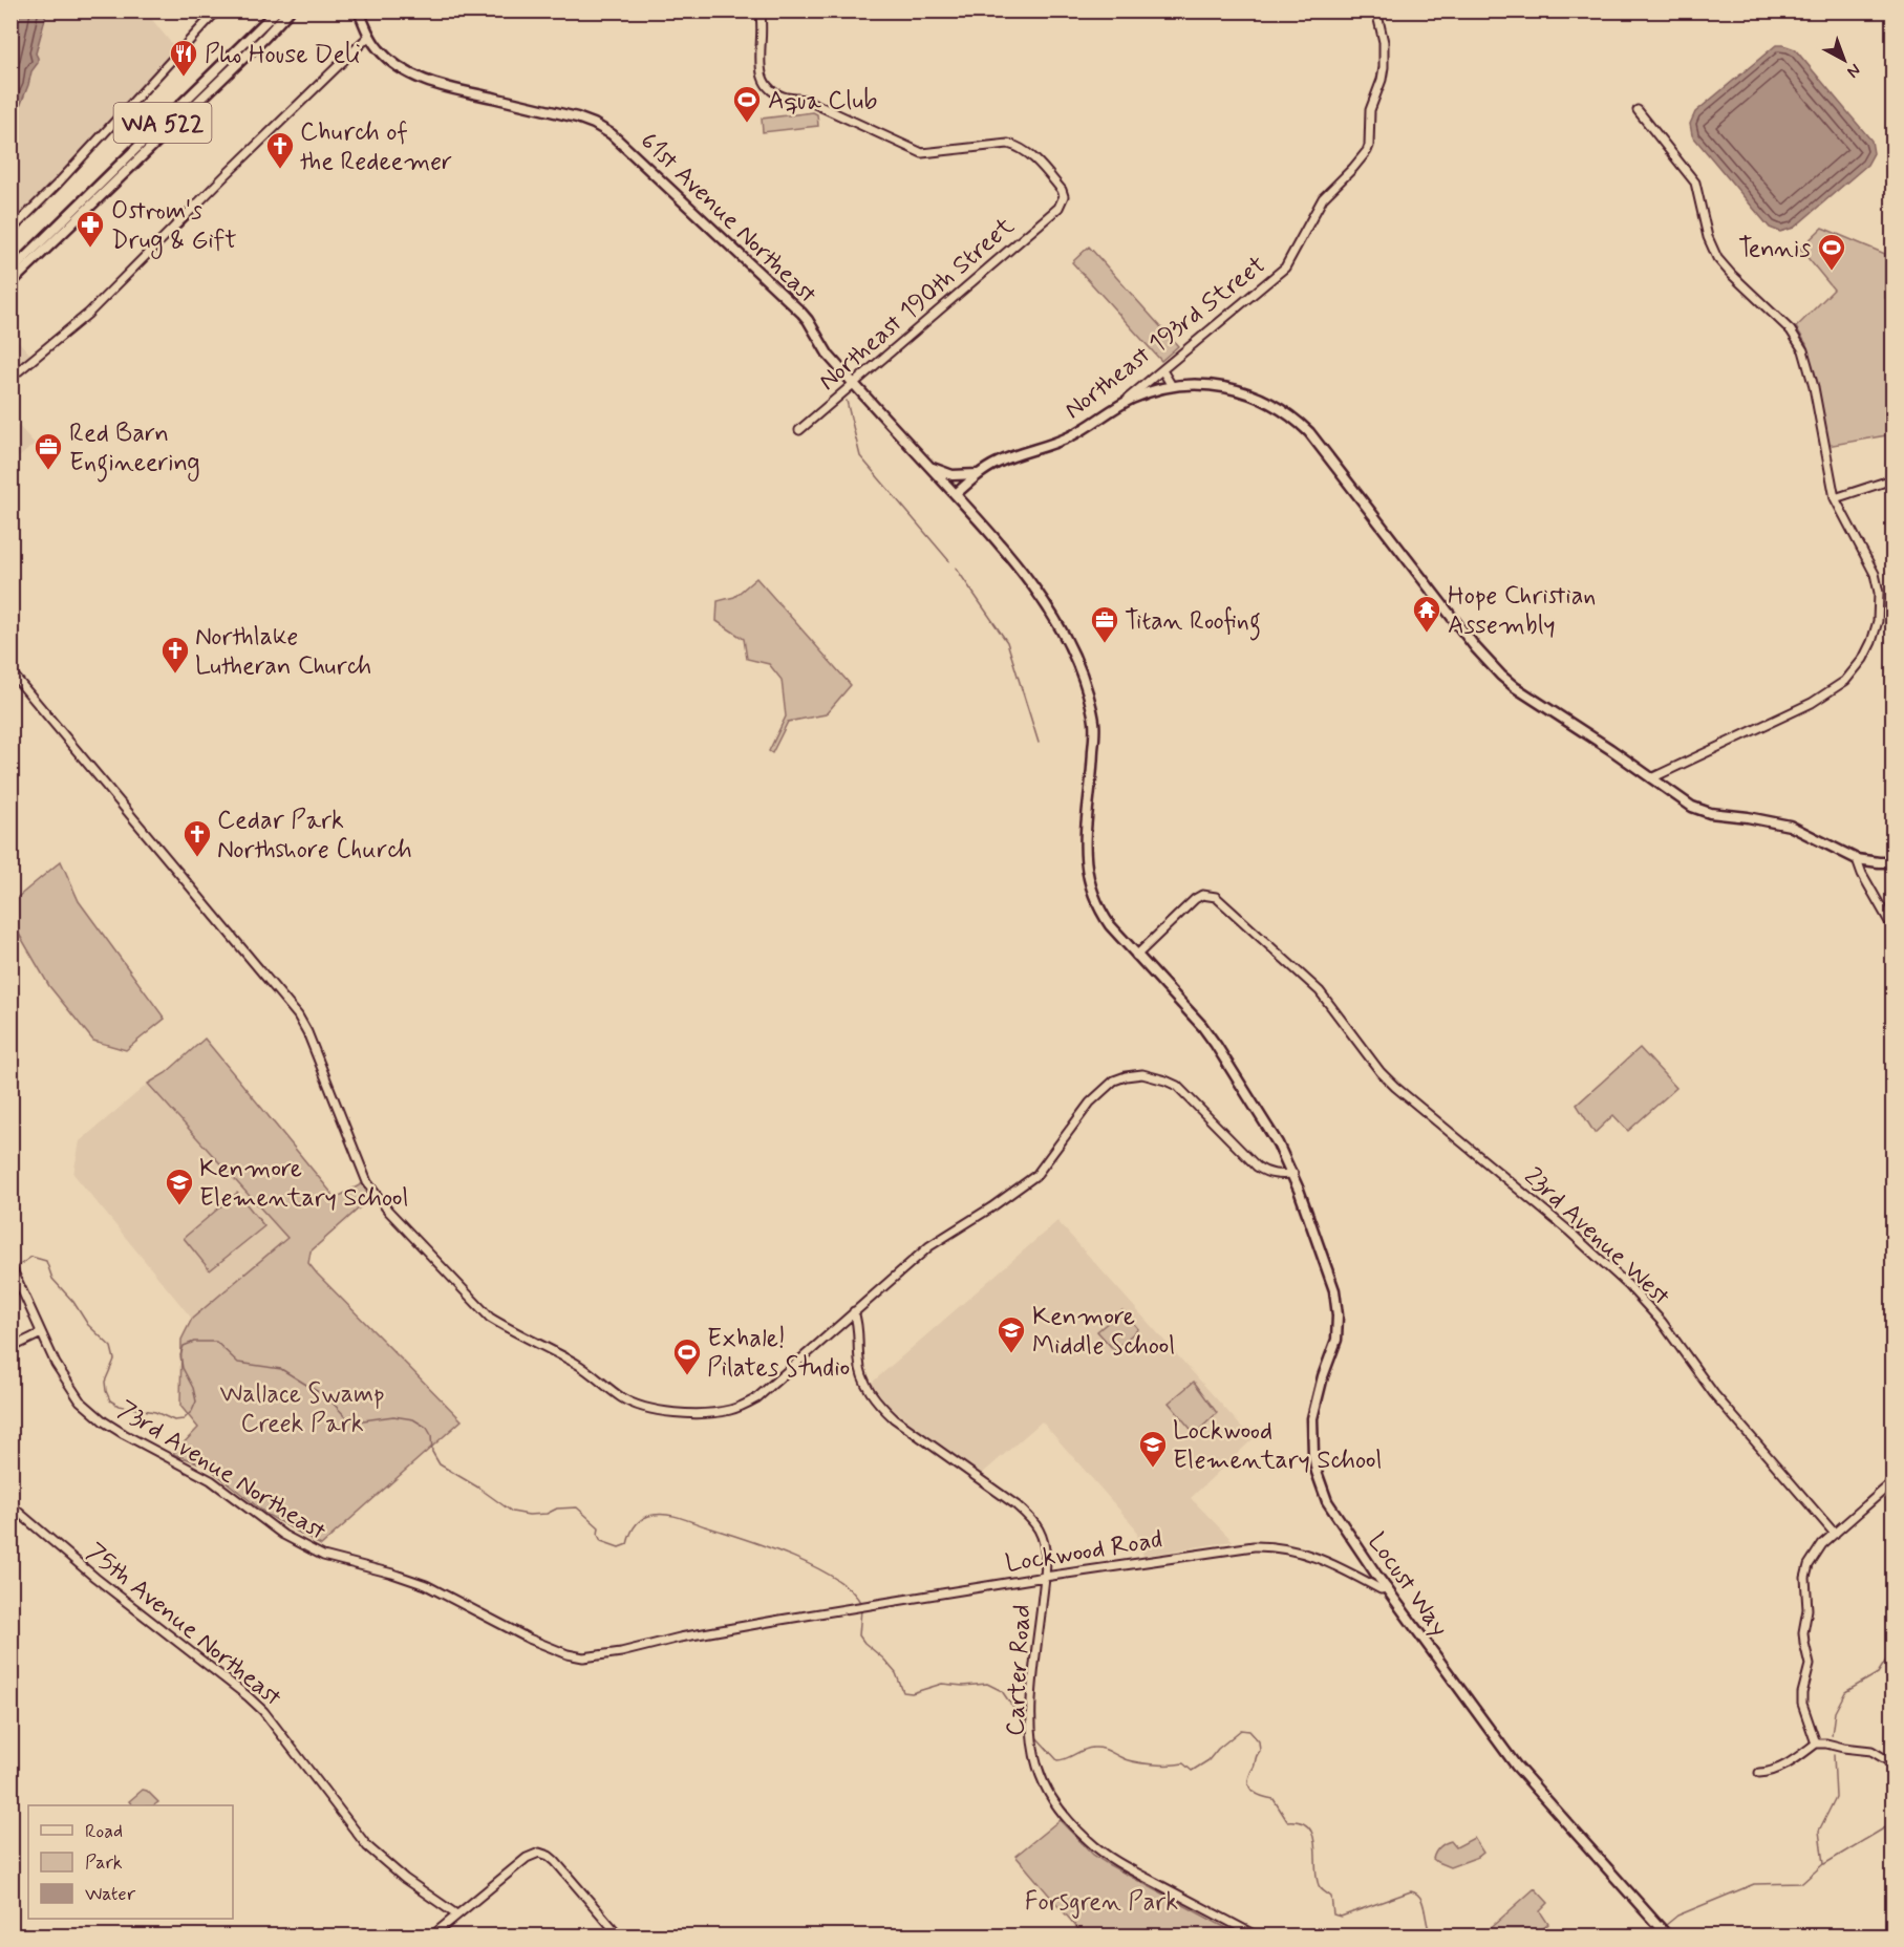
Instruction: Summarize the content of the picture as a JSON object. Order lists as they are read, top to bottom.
{
  "streets": {
    "main road": [
      "WA 522",
      "61st Avenue Northeast",
      "Northeast 193rd Street",
      "Locust Way"
    ],
    "street": [
      "Northeast 190th Street",
      "23rd Avenue West",
      "73rd Avenue Northeast",
      "Lockwood Road",
      "75th Avenue Northeast",
      "Carter Road"
    ]
  },
  "crossings": [
    ["61st Avenue Northeast", "Northeast 190th Street"],
    ["61st Avenue Northeast", "Northeast 193rd Street"],
    ["61st Avenue Northeast", "23rd Avenue West"],
    ["61st Avenue Northeast", "Locust Way"],
    ["23rd Avenue West", "Locust Way"],
    ["73rd Avenue Northeast", "Lockwood Road"],
    ["Lockwood Road", "Locust Way"],
    ["Lockwood Road", "Carter Road"]
  ],
  "parks": ["Wallace Swamp Creek Park", "Forsgren Park"],
  "places": {
    "restaurant": ["Pho House Deli"],
    "sports": ["Aqua Club", "Tennis", "Exhale! Pilates Studio"],
    "church": ["Church of the Redeemer", "Northlake Lutheran Church", "Cedar Park Northshore Church"],
    "pharmacy": ["Ostrom's Drug & Gift"],
    "office": ["Red Barn Engineering", "Titan Roofing"],
    "temple": ["Hope Christian Assembly"],
    "school or university": ["Kenmore Elementary School", "Kenmore Middle School", "Lockwood Elementary School"]
  },
  "legend": ["Road", "Park", "Water"],
  "north": "bottom right"
}
